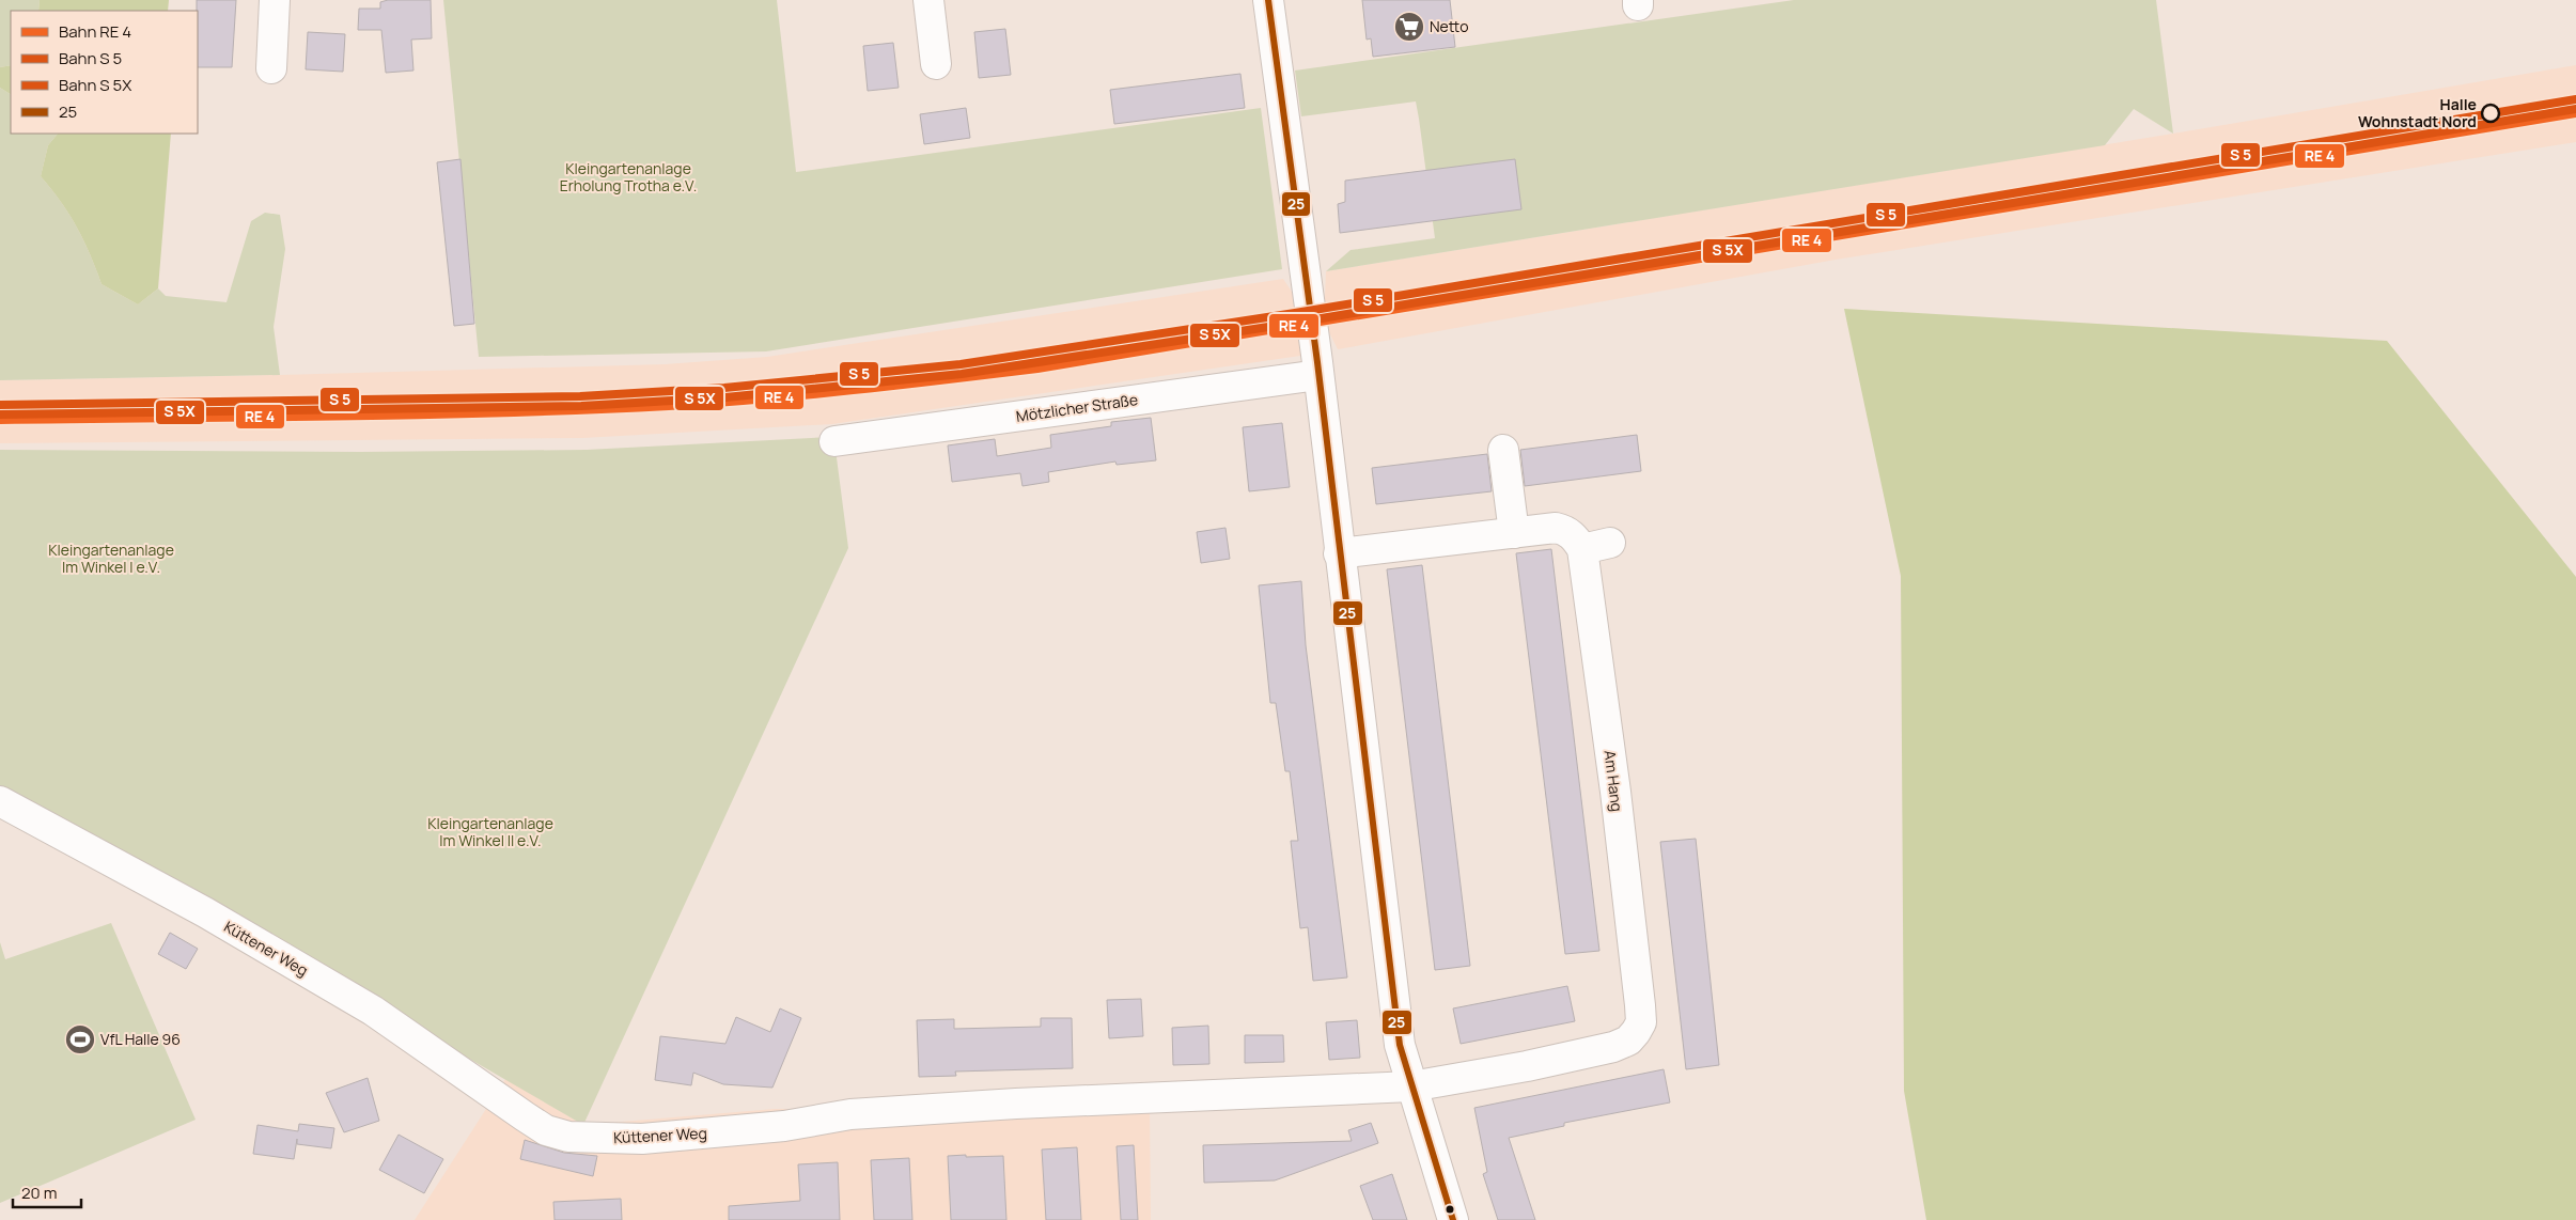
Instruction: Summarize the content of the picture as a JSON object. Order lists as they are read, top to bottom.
{
  "streets": {
    "street": ["Mötzlicher Straße", "Am Hang", "Küttener Weg"]
  },
  "crossings": [
    ["Am Hang", "Küttener Weg"]
  ],
  "parks": ["Kleingartenanlage Erholung Trotha e.V.", "Kleingartenanlage Im Winkel I e.V.", "Kleingartenanlage Im Winkel II e.V."],
  "places": {
    "supermarket": ["Netto"],
    "other": ["Halle Wohnstadt Nord"],
    "sports": ["VfL Halle 96"]
  },
  "lines": ["transit line 25"],
  "legend": [
    "Bahn RE 4",
    "Bahn S 5",
    "Bahn S 5X",
    "25"
  ],
  "scale_bar": "20 m"
}
